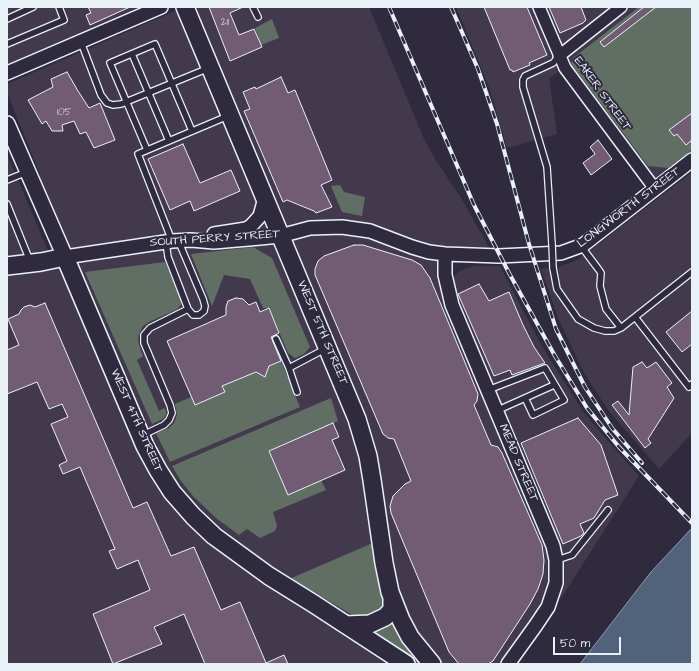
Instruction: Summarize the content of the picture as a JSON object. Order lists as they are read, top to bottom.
{
  "streets": {
    "main road": ["SOUTH PERRY STREET", "WEST 5TH STREET", "WEST 4TH STREET"],
    "street": ["EAKER STREET", "LONGWORTH STREET", "MEAD STREET"]
  },
  "crossings": [
    ["EAKER STREET", "LONGWORTH STREET"],
    ["LONGWORTH STREET", "SOUTH PERRY STREET"],
    ["LONGWORTH STREET", "MEAD STREET"],
    ["SOUTH PERRY STREET", "WEST 5TH STREET"],
    ["SOUTH PERRY STREET", "WEST 4TH STREET"]
  ],
  "house_numbers": ["211", "105"],
  "scale_bar": "50 m"
}
